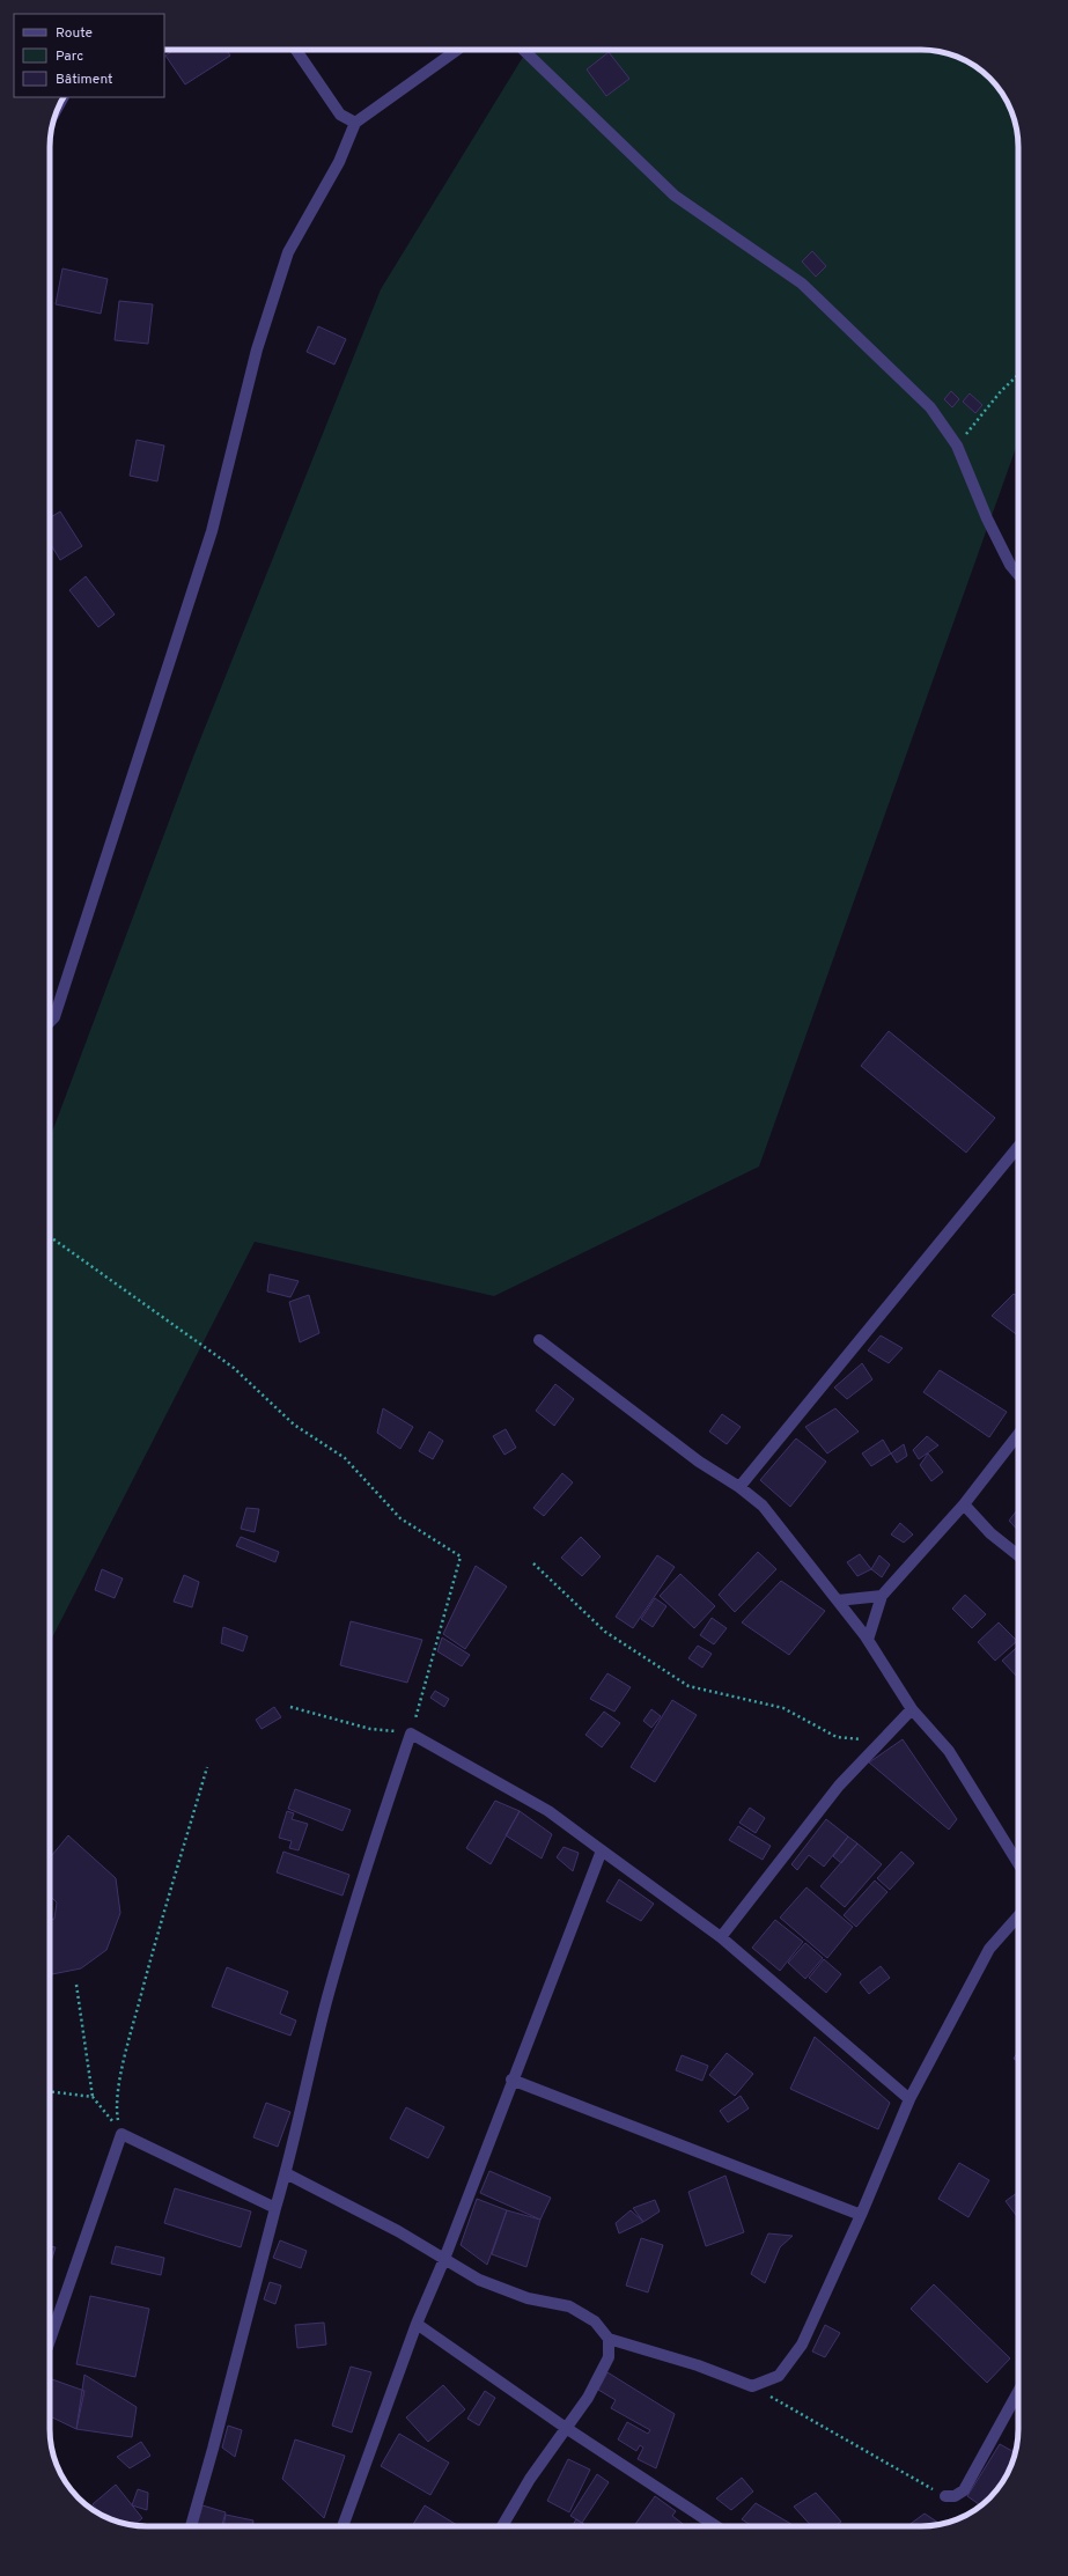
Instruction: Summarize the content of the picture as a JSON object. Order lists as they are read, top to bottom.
{
  "legend": ["Route", "Parc", "Bâtiment"]
}
